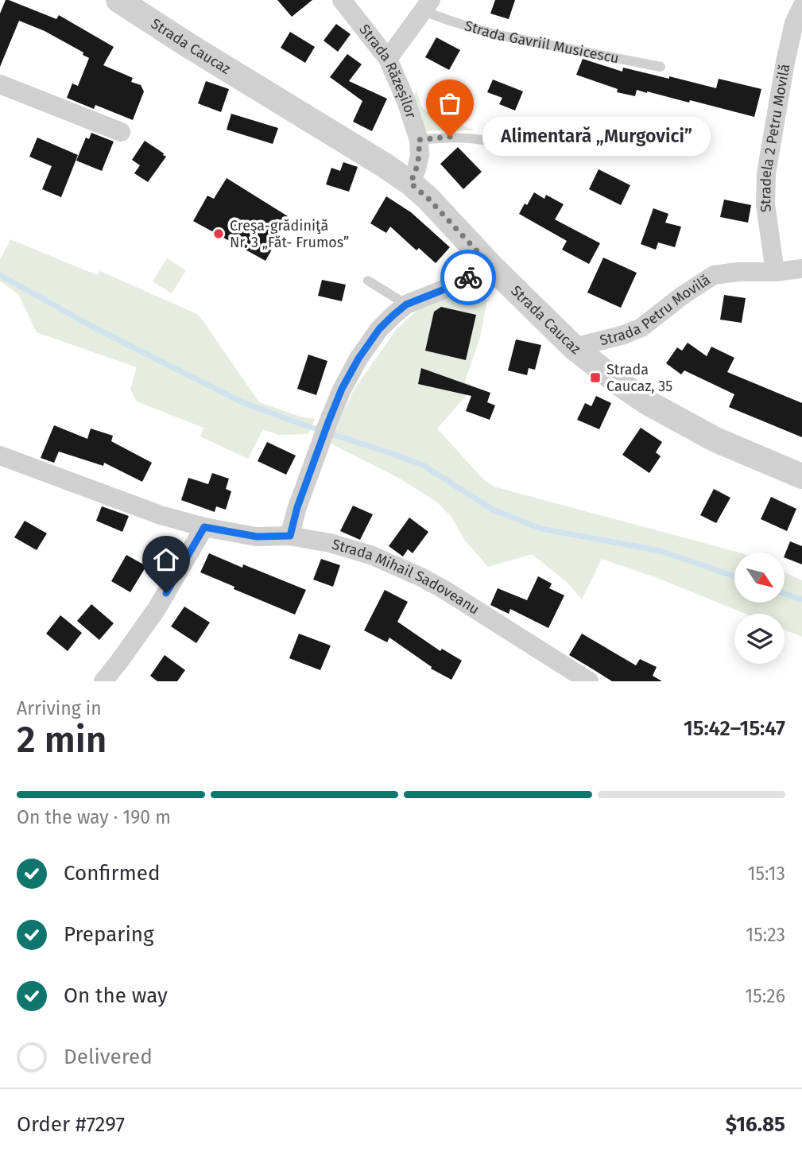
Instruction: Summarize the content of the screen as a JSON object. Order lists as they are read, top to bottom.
{
  "streets": {
    "street": [
      "Strada Gavriil Musicescu",
      "Strada Caucaz",
      "Strada Răzeșilor",
      "Stradela 2 Petru Movilă",
      "Strada Petru Movilă",
      "Strada Mihail Sadoveanu"
    ]
  },
  "crossings": [
    ["Strada Gavriil Musicescu", "Strada Răzeșilor"],
    ["Strada Caucaz", "Strada Răzeșilor"],
    ["Strada Caucaz", "Strada Petru Movilă"],
    ["Stradela 2 Petru Movilă", "Strada Petru Movilă"]
  ],
  "places": {
    "other": ["Alimentară „Murgovici”", "Creşa-grădiniţă Nr. 3 „Făt- Frumos”"],
    "transit": ["Strada Caucaz, 35"]
  },
  "north": "bottom right",
  "page": {
    "bubble": "Alimentară „Murgovici”",
    "heading": ["2 min", "Arriving in", "15:42–15:47"],
    "panel": ["Order #7297", "$16.85"],
    "bar": "On the way · 190 m",
    "list": [
      ["Confirmed", "15:13"],
      ["Preparing", "15:23"],
      ["On the way", "15:26"],
      "Delivered"
    ]
  }
}
